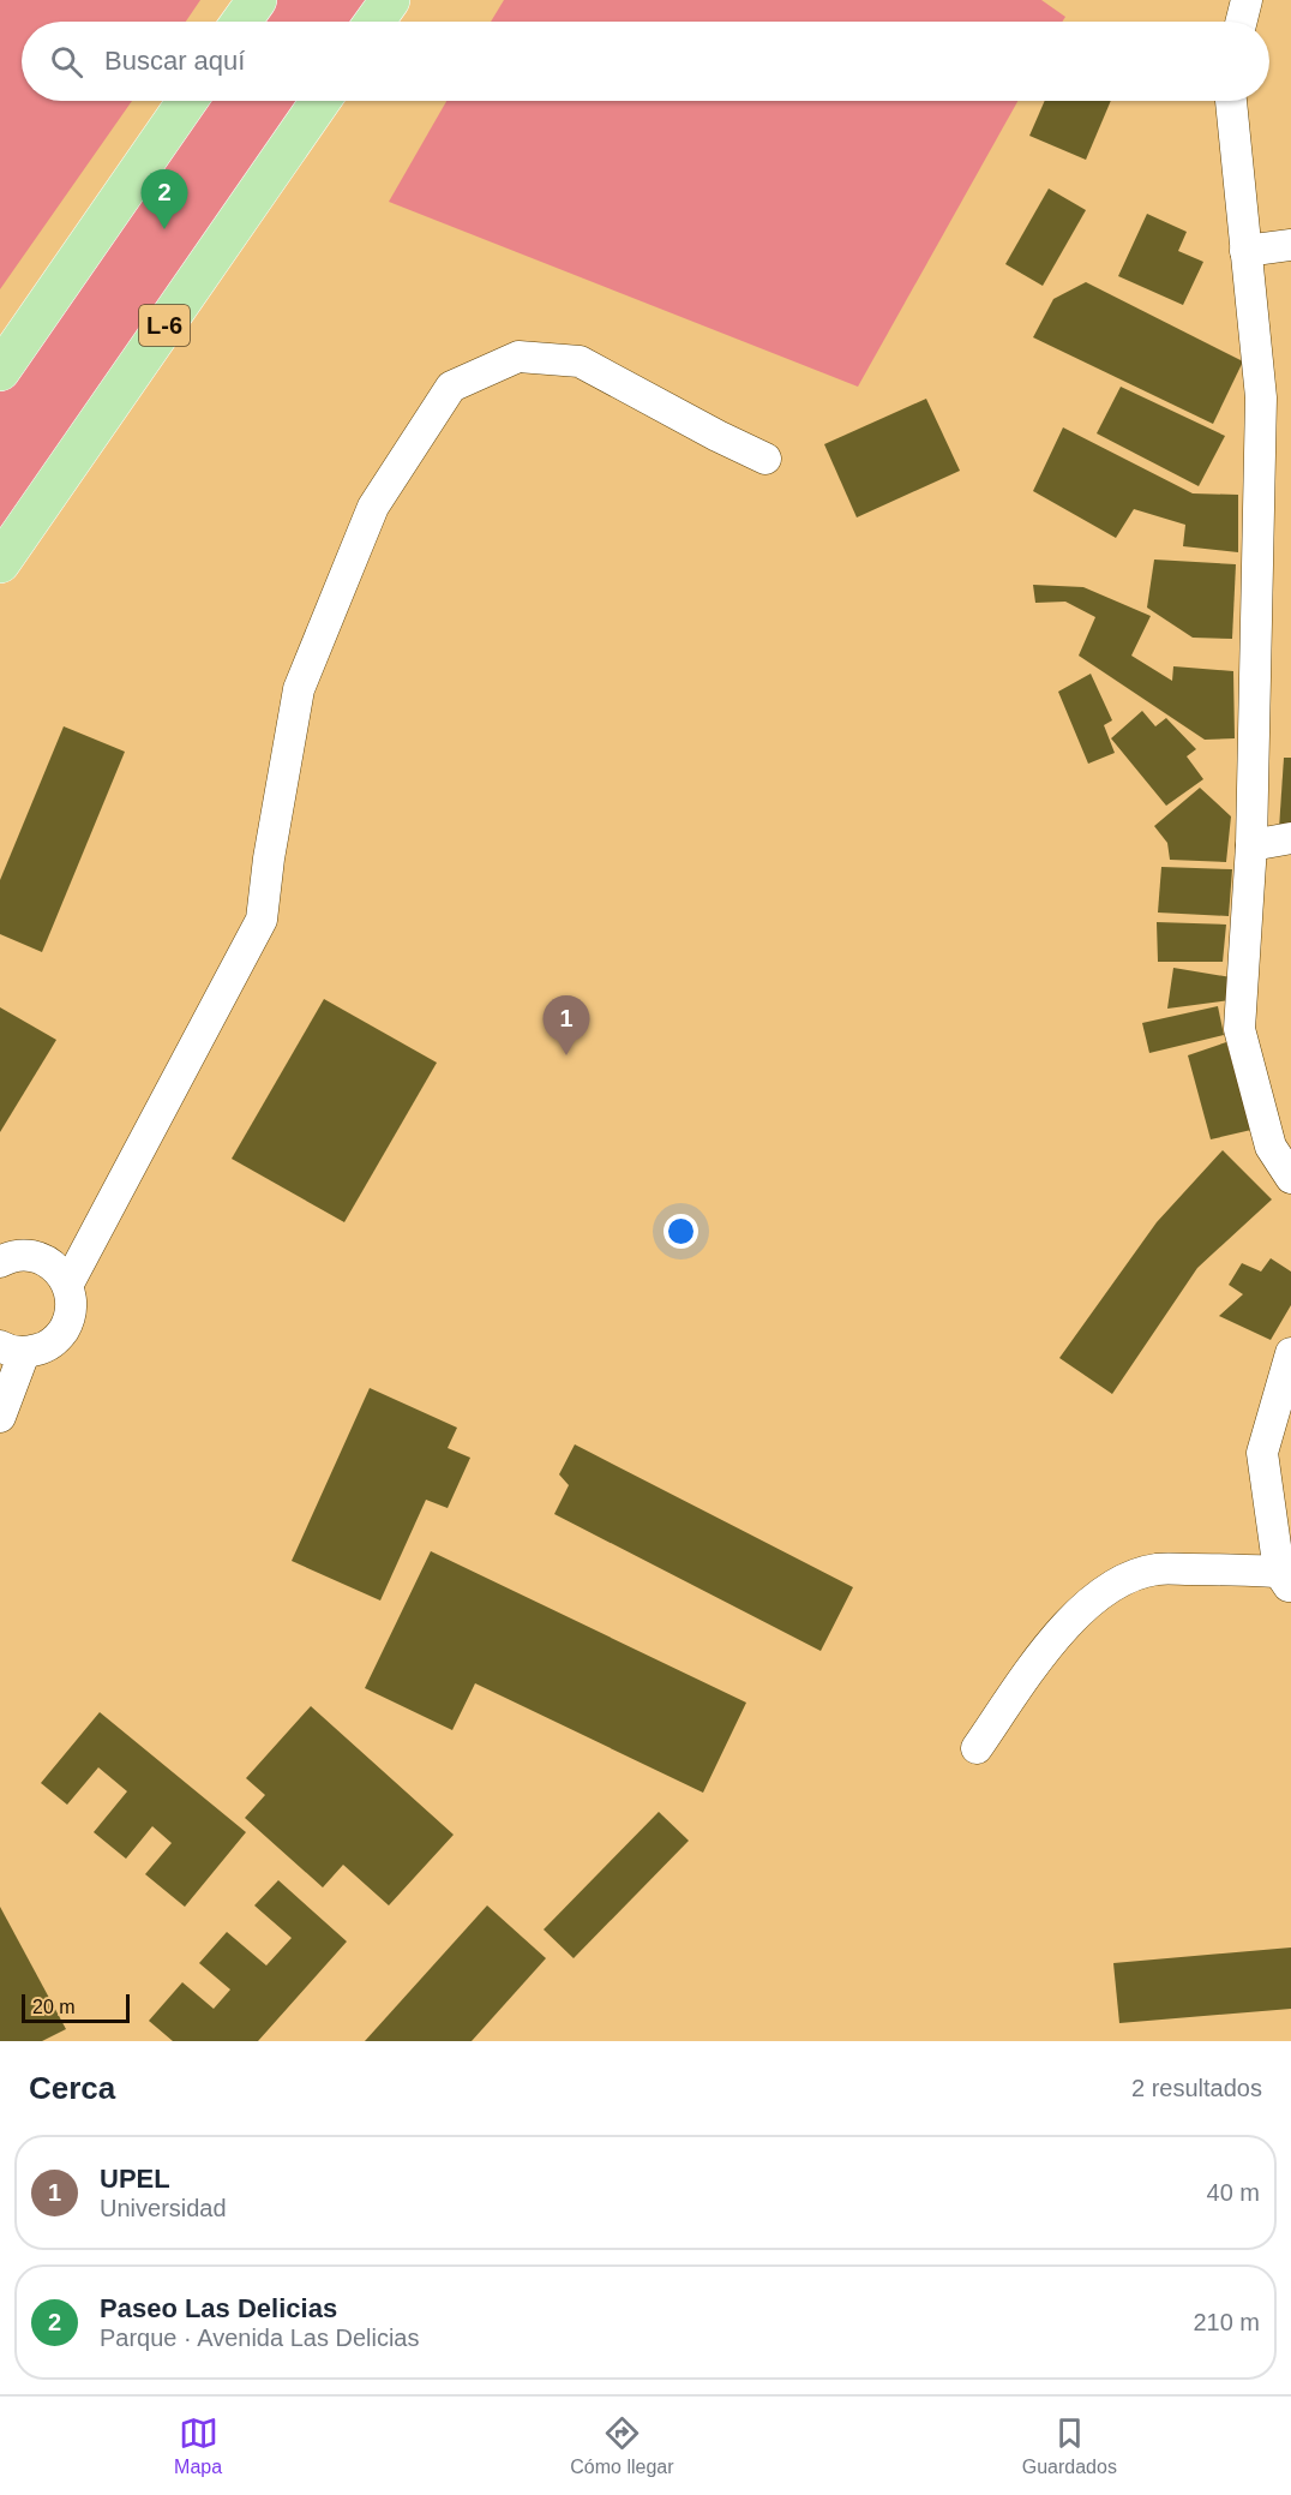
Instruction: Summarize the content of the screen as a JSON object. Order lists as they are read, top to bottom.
{
  "streets": {
    "main road": ["L-6"]
  },
  "scale_bar": "20 m",
  "page": {
    "search": "Buscar aquí",
    "pins": ["2", "1"],
    "scale": "20 m",
    "heading": ["Cerca", "2 resultados"],
    "list": [
      {
        "mark": "1",
        "name": "UPEL",
        "note": "Universidad",
        "value": "40 m"
      },
      {
        "mark": "2",
        "name": "Paseo Las Delicias",
        "note": "Parque · Avenida Las Delicias",
        "value": "210 m"
      }
    ],
    "nav": ["Mapa", "Cómo llegar", "Guardados"]
  }
}
